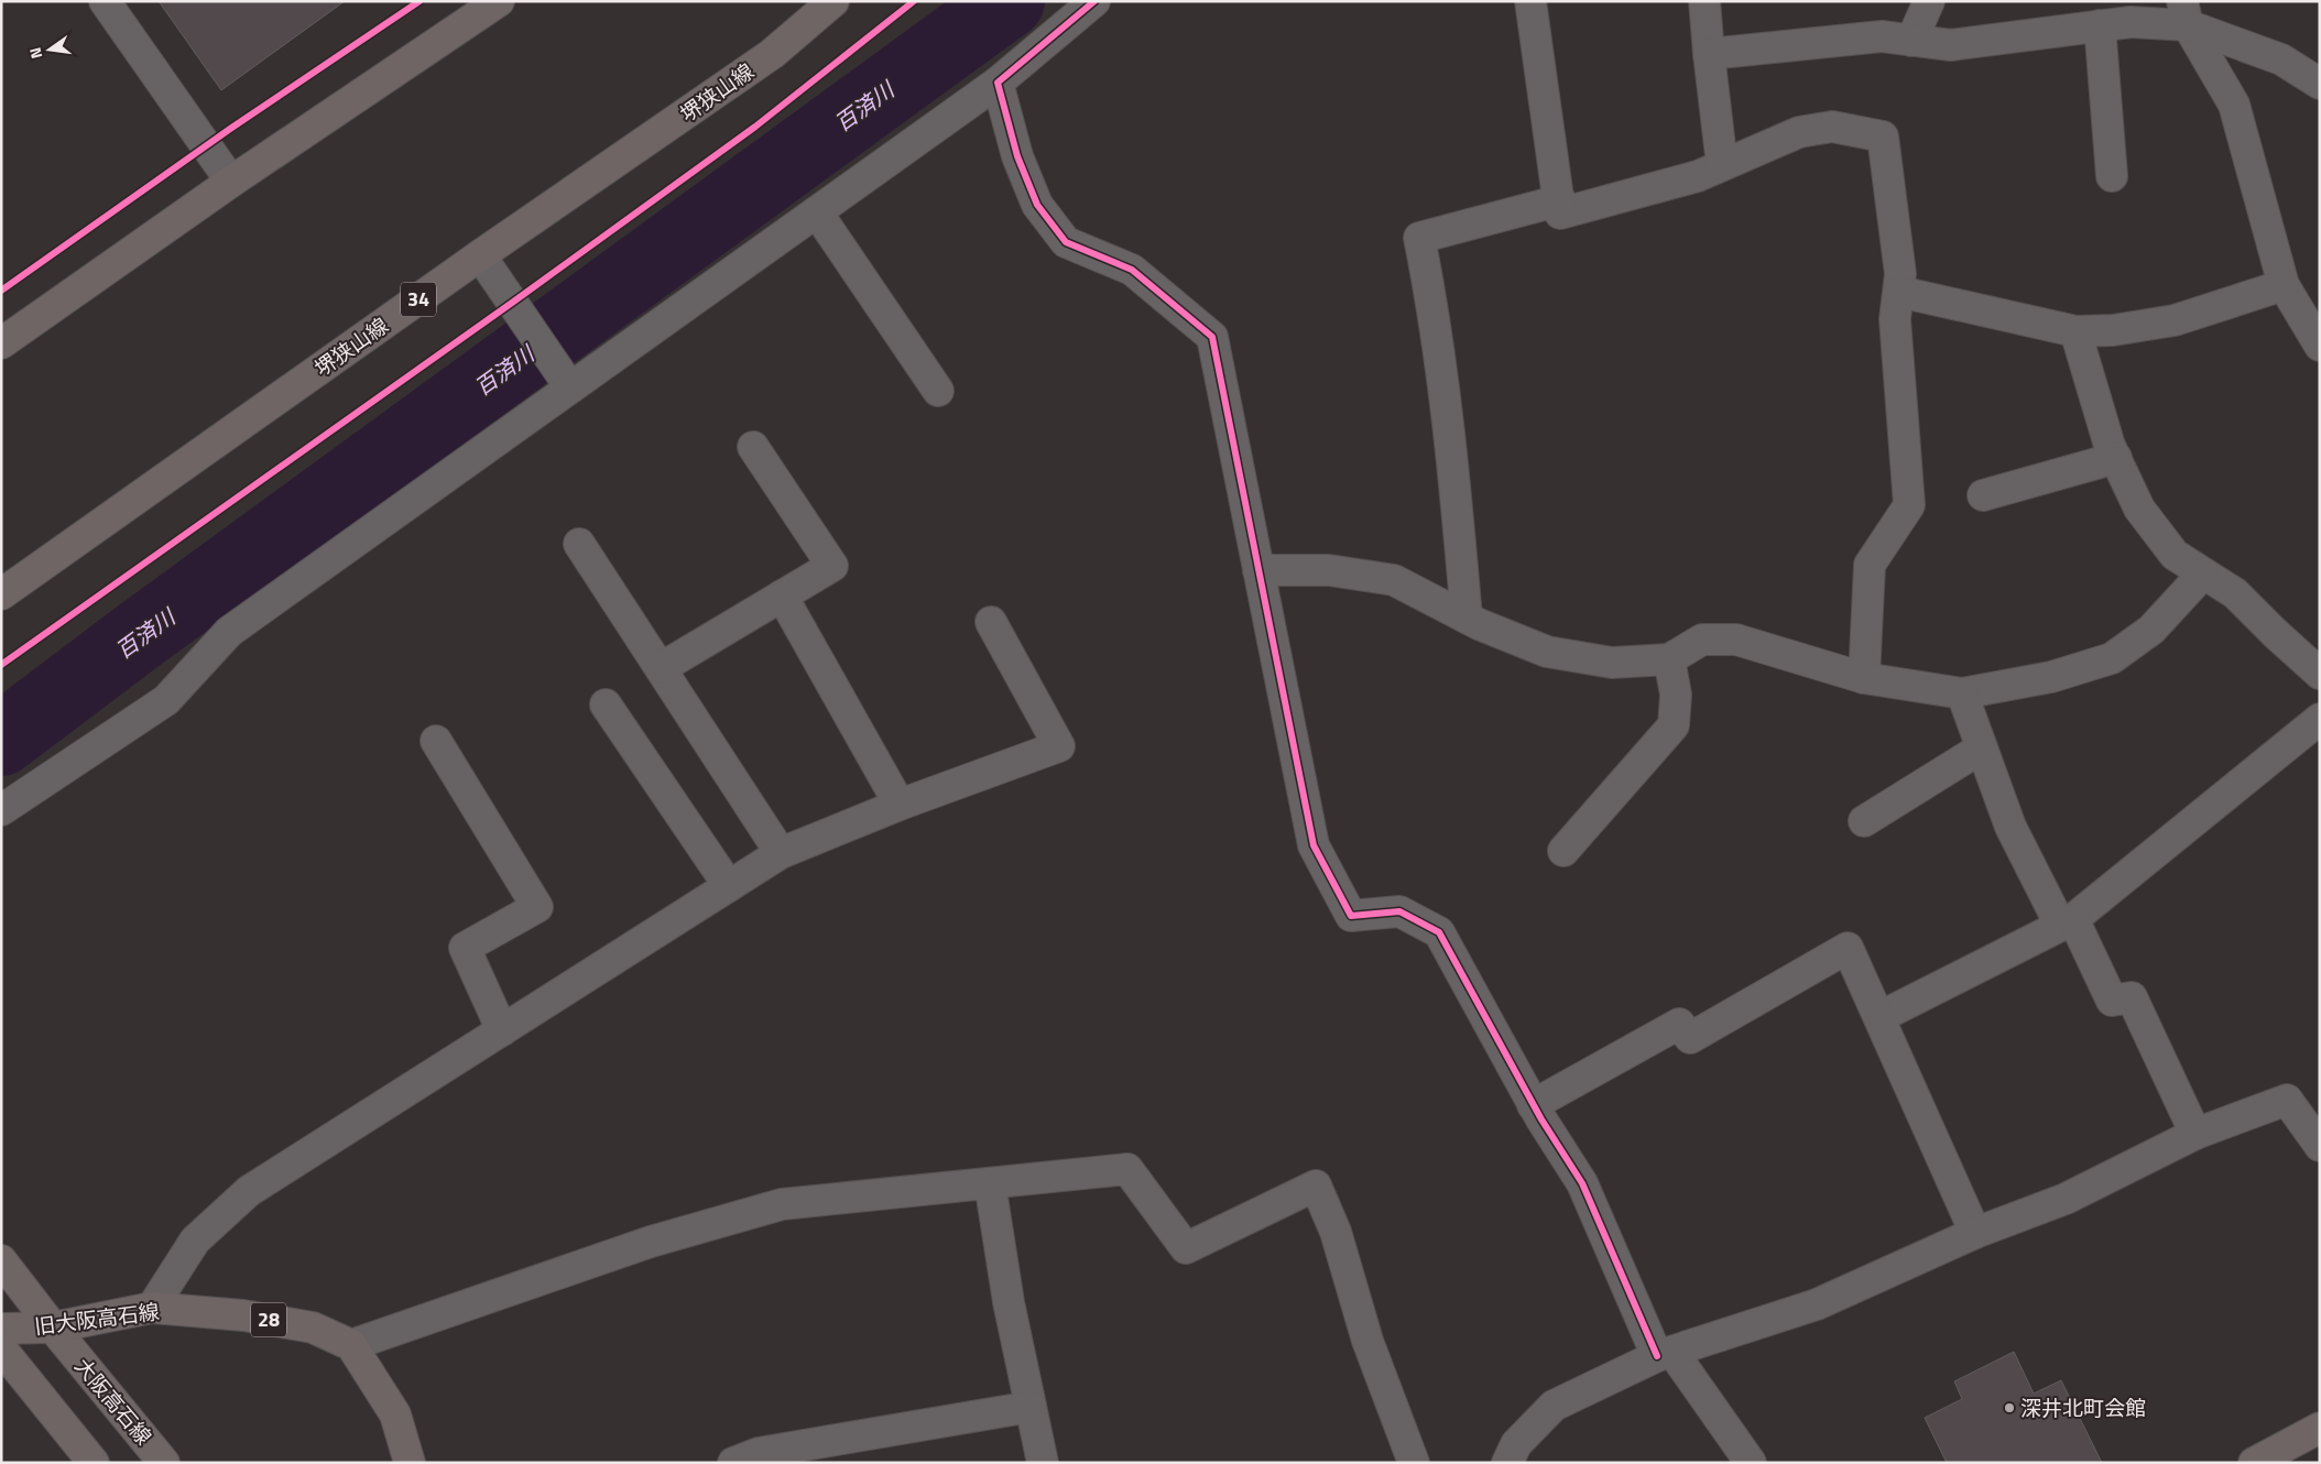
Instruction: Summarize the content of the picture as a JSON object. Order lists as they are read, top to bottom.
{
  "streets": {
    "main road": [
      "堺狭山線",
      "34",
      "旧大阪高石線",
      "28",
      "大阪高石線"
    ]
  },
  "crossings": [
    ["旧大阪高石線", "大阪高石線"]
  ],
  "water": ["百済川"],
  "places": ["深井北町会館"],
  "north": "left"
}
